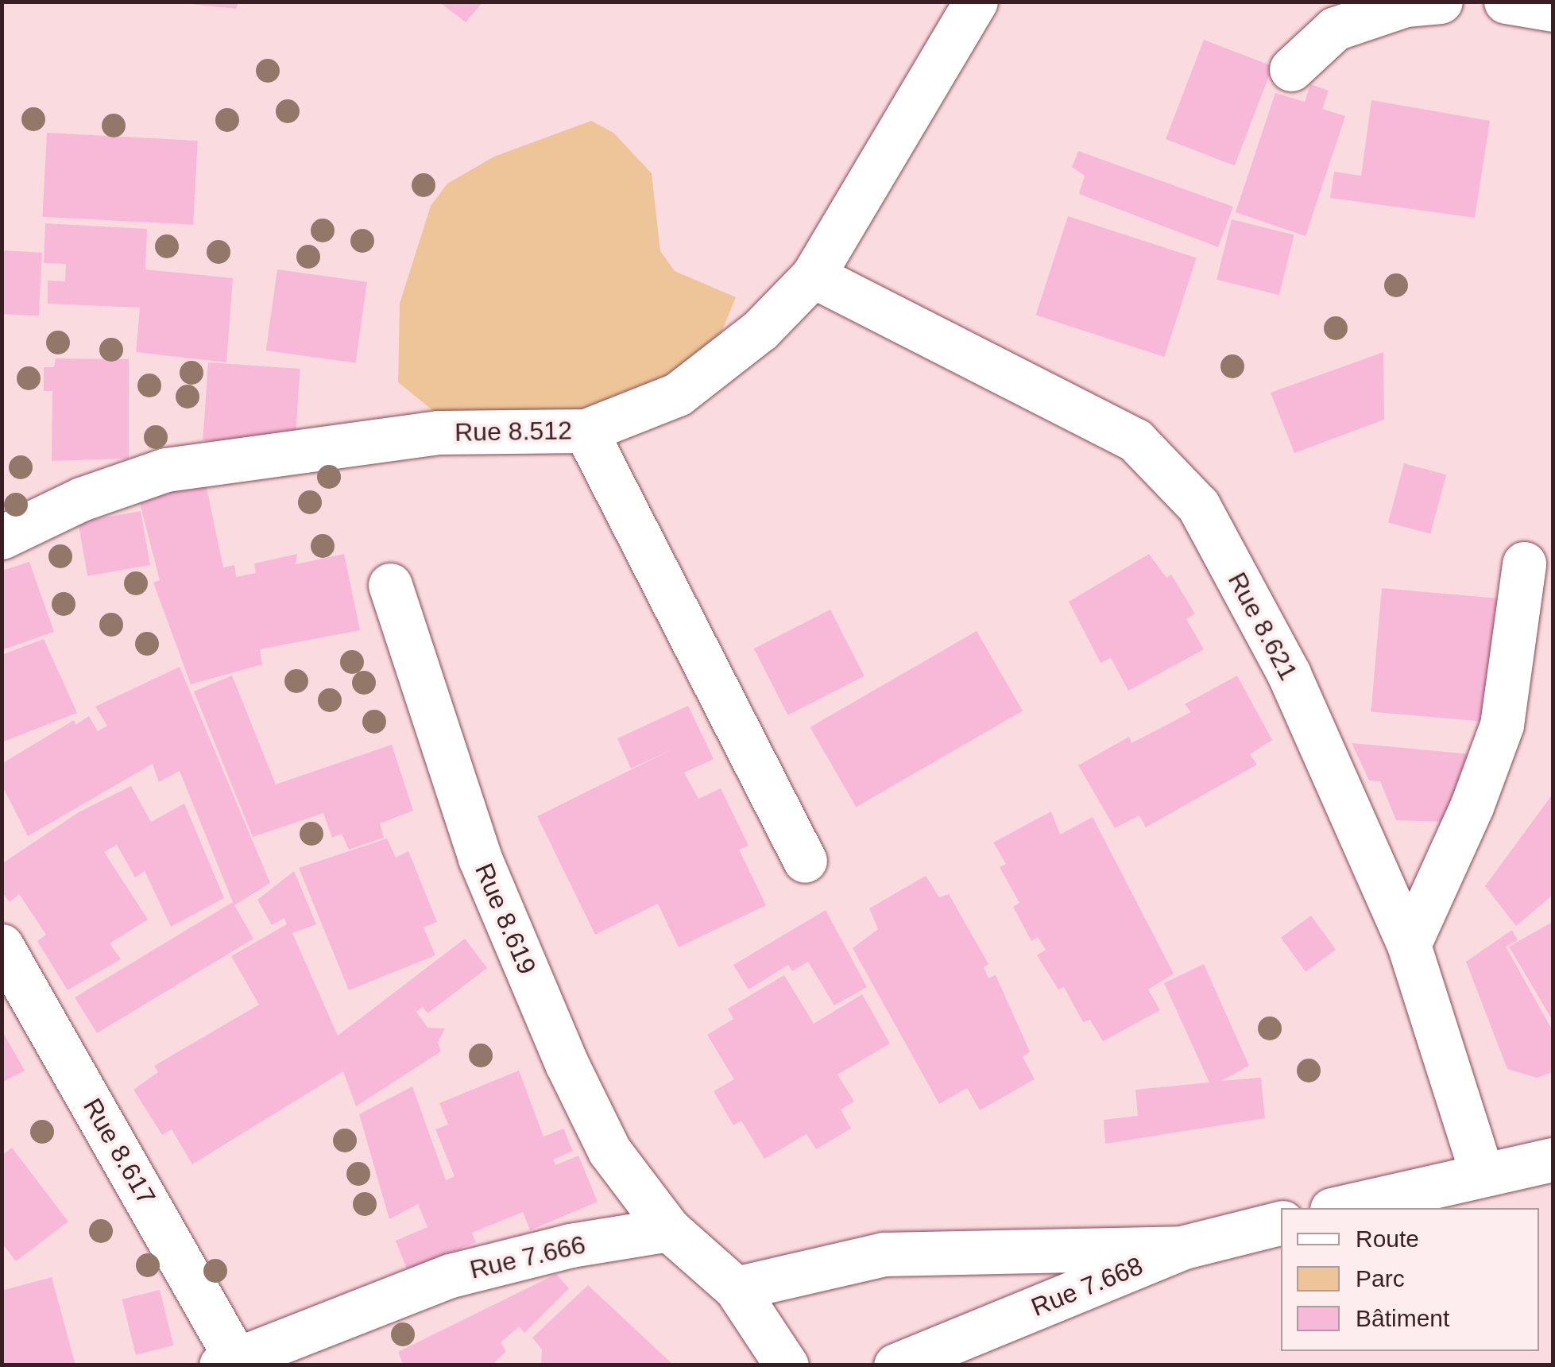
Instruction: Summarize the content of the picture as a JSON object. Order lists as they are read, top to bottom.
{
  "streets": {
    "street": [
      "Rue 8.512",
      "Rue 8.621",
      "Rue 8.619",
      "Rue 8.617",
      "Rue 7.666",
      "Rue 7.668"
    ]
  },
  "crossings": [
    ["Rue 8.512", "Rue 8.621"],
    ["Rue 8.619", "Rue 7.666"],
    ["Rue 8.617", "Rue 7.666"]
  ],
  "legend": ["Route", "Parc", "Bâtiment"]
}
